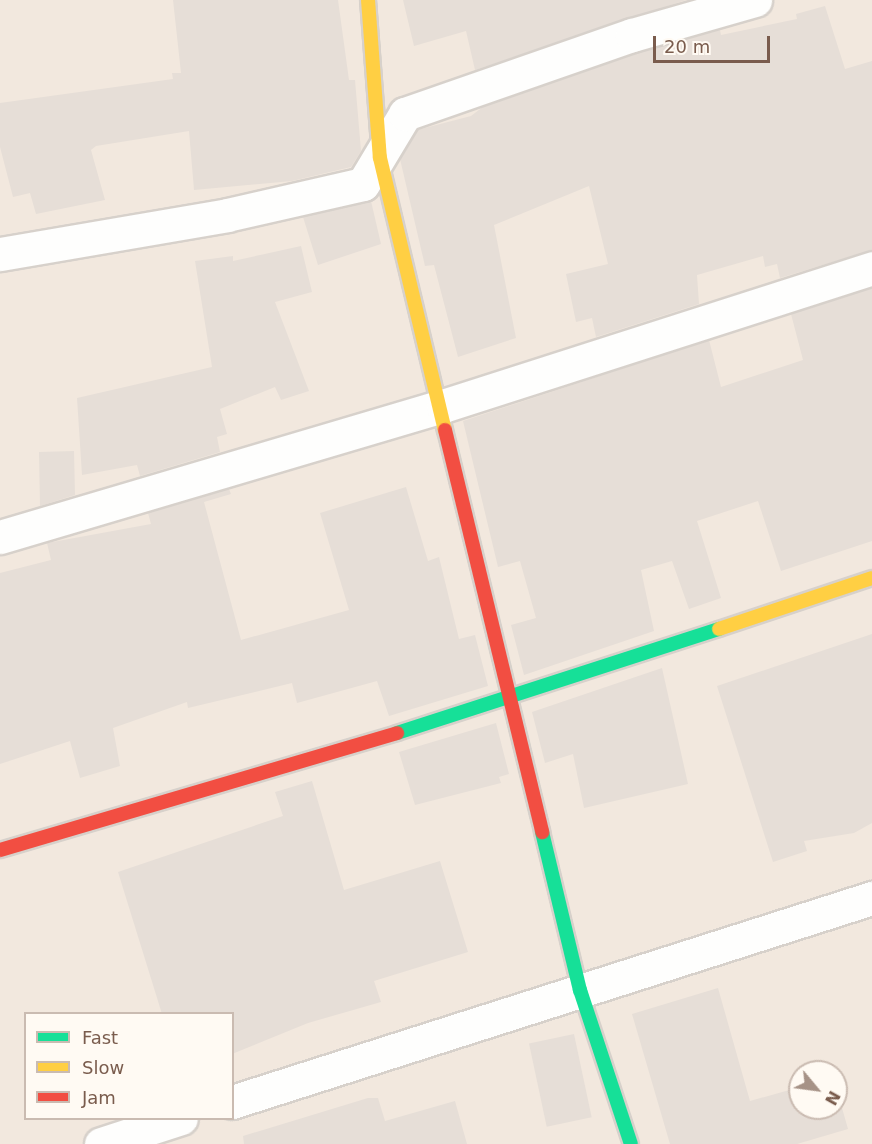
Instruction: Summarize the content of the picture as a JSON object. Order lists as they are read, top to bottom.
{
  "legend": ["Fast", "Slow", "Jam"],
  "scale_bar": "20 m",
  "north": "bottom right"
}
